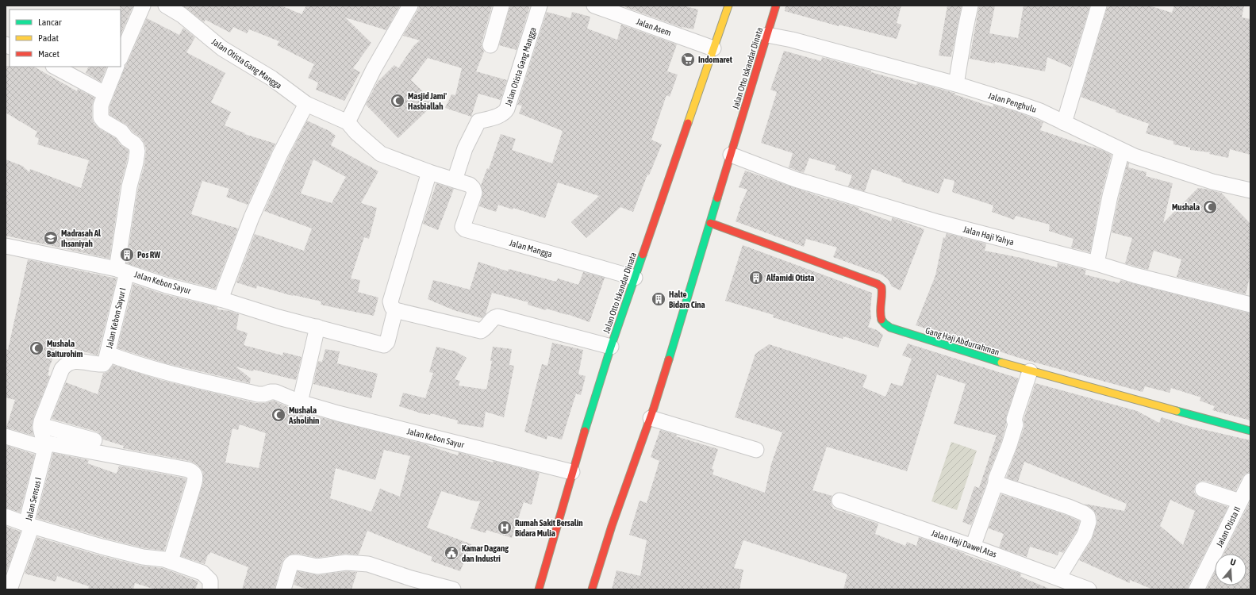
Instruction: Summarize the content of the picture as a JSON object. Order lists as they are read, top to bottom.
{
  "streets": {
    "main road": ["Jalan Otto Iskandar Dinata", "Gang Haji Abdurrahman"],
    "street": [
      "Jalan Asem",
      "Jalan Otista Gang Mangga",
      "Jalan Penghulu",
      "Jalan Haji Yahya",
      "Jalan Mangga",
      "Jalan Kebon Sayur",
      "Jalan Kebon Sayur I",
      "Jalan Sensus I",
      "Jalan Otista II",
      "Jalan Haji Dawel Atas"
    ]
  },
  "crossings": [
    ["Jalan Asem", "Jalan Otto Iskandar Dinata"],
    ["Jalan Otista Gang Mangga", "Jalan Mangga"],
    ["Jalan Otista Gang Mangga", "Jalan Kebon Sayur"],
    ["Jalan Otto Iskandar Dinata", "Jalan Penghulu"],
    ["Jalan Otto Iskandar Dinata", "Jalan Haji Yahya"],
    ["Jalan Otto Iskandar Dinata", "Jalan Mangga"],
    ["Jalan Otto Iskandar Dinata", "Jalan Kebon Sayur"],
    ["Jalan Otto Iskandar Dinata", "Gang Haji Abdurrahman"],
    ["Jalan Kebon Sayur", "Jalan Kebon Sayur I"]
  ],
  "places": {
    "supermarket": ["Indomaret"],
    "mosque": [
      "Masjid Jami' Hasbiallah",
      "Mushala",
      "Mushala Baiturohim",
      "Mushala Asholihin"
    ],
    "school or university": ["Madrasah Al Ihsaniyah"],
    "building": ["Pos RW", "Alfamidi Otista", "Halte Bidara Cina"],
    "hospital": ["Rumah Sakit Bersalin Bidara Mulia"],
    "public building": ["Kamar Dagang dan Industri"]
  },
  "legend": ["Lancar", "Padat", "Macet"],
  "north": "top"
}
